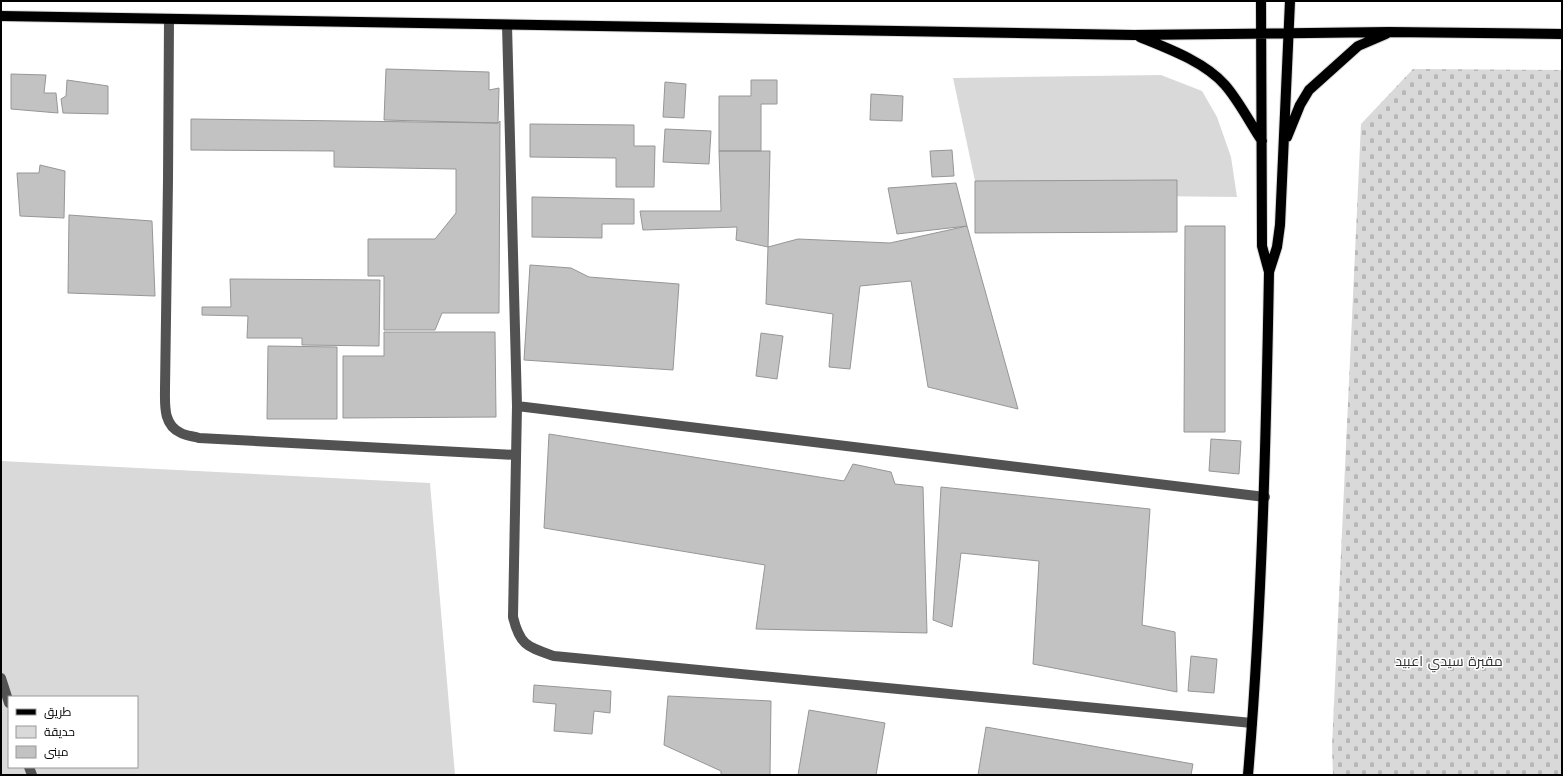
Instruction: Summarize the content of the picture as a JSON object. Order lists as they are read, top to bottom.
{
  "parks": ["مقبرة سيدي اعبيد"],
  "legend": ["طريق", "حديقة", "مبنى"]
}
